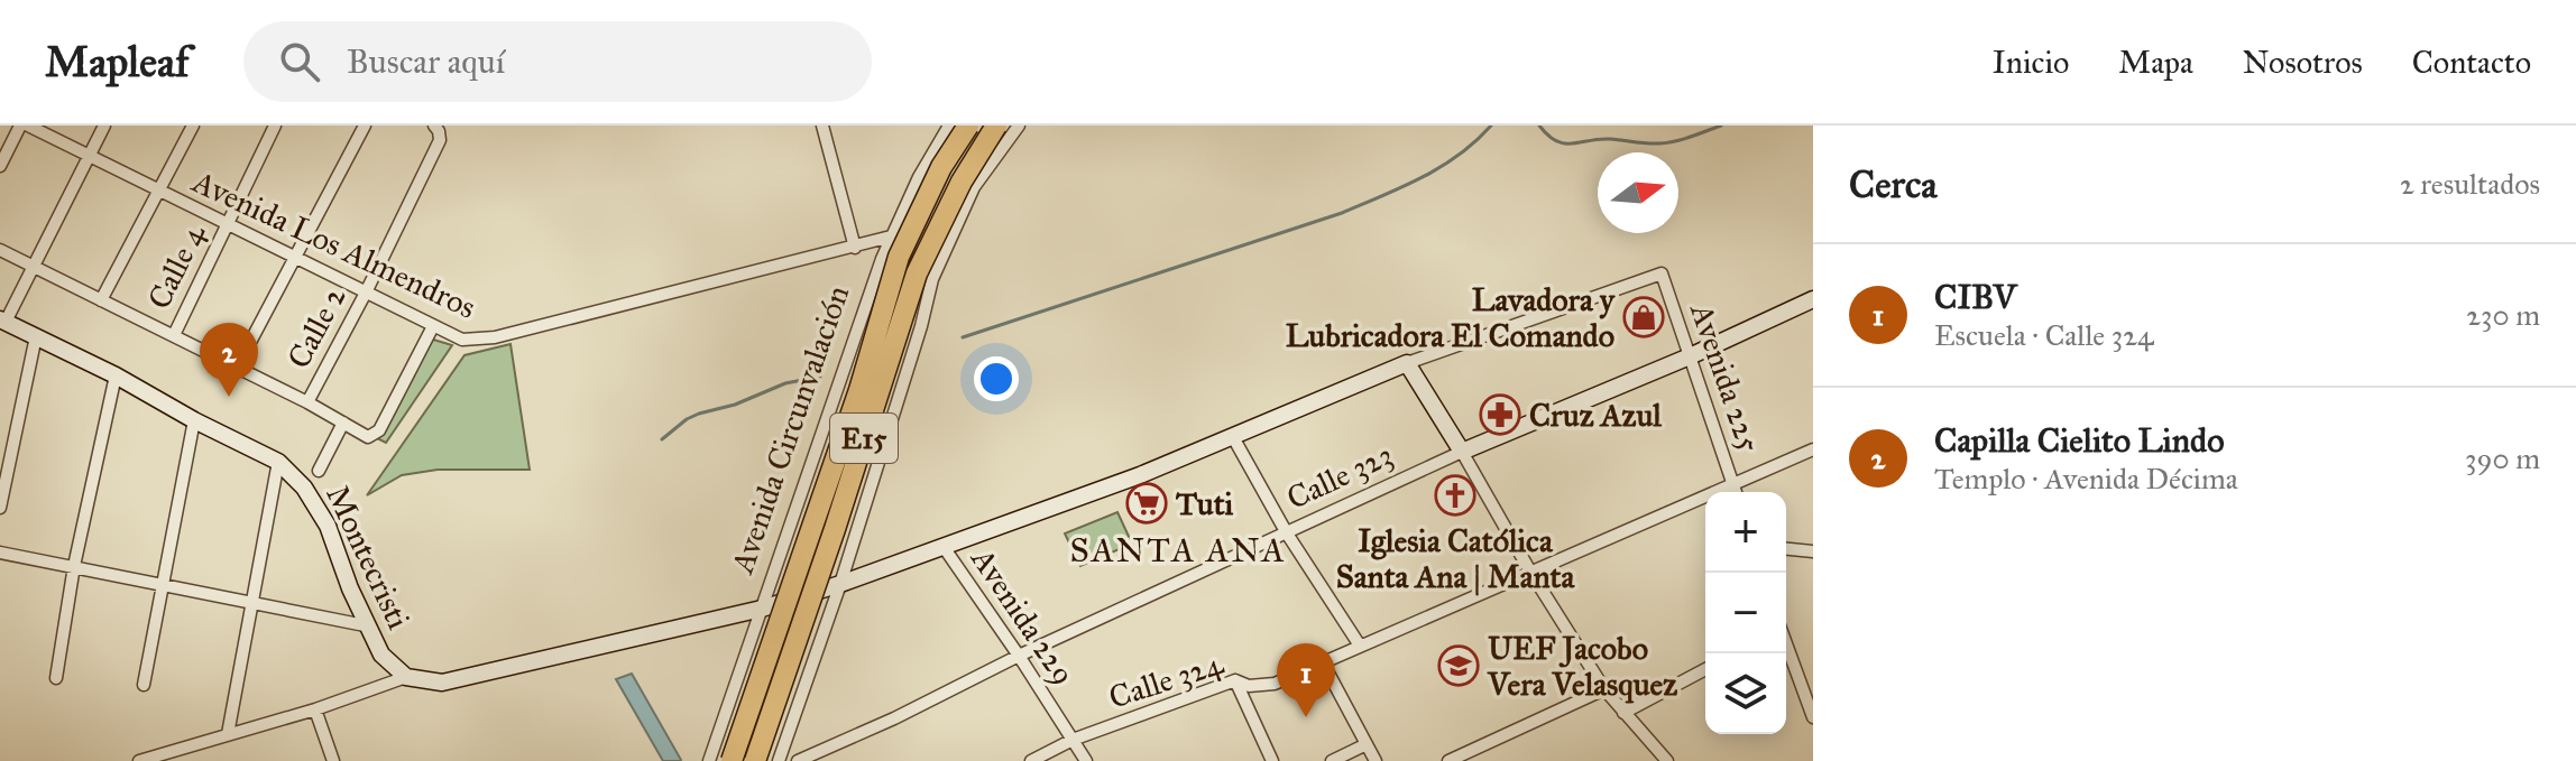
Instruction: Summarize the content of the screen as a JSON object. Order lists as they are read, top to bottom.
{
  "streets": {
    "highway": ["Avenida Circunvalación", "E15"],
    "street": [
      "Avenida Los Almendros",
      "Calle 4",
      "Calle 2",
      "Avenida 225",
      "Calle 323",
      "Montecristi",
      "Avenida 229",
      "Calle 324"
    ]
  },
  "crossings": [
    ["Avenida Los Almendros", "Calle 4"],
    ["Avenida Los Almendros", "Calle 2"],
    ["Avenida Los Almendros", "Avenida Circunvalación"],
    ["Avenida 225", "Calle 323"],
    ["Avenida 225", "Calle 324"],
    ["Calle 323", "Avenida 229"],
    ["Avenida 229", "Calle 324"]
  ],
  "districts": ["SANTA ANA"],
  "places": {
    "shop": ["Lavadora y Lubricadora El Comando"],
    "pharmacy": ["Cruz Azul"],
    "church": ["Iglesia Católica Santa Ana | Manta"],
    "supermarket": ["Tuti"],
    "school or university": ["UEF Jacobo Vera Velasquez"]
  },
  "north": "right",
  "page": {
    "header": "Mapleaf",
    "search": "Buscar aquí",
    "nav": [
      "Inicio",
      "Mapa",
      "Nosotros",
      "Contacto"
    ],
    "heading": ["Cerca", "2 resultados"],
    "list": [
      {
        "mark": "1",
        "name": "CIBV",
        "note": "Escuela · Calle 324",
        "value": "230 m"
      },
      {
        "mark": "2",
        "name": "Capilla Cielito Lindo",
        "note": "Templo · Avenida Décima",
        "value": "390 m"
      }
    ],
    "pins": ["2", "1"],
    "map_buttons": ["+", "−"]
  }
}
